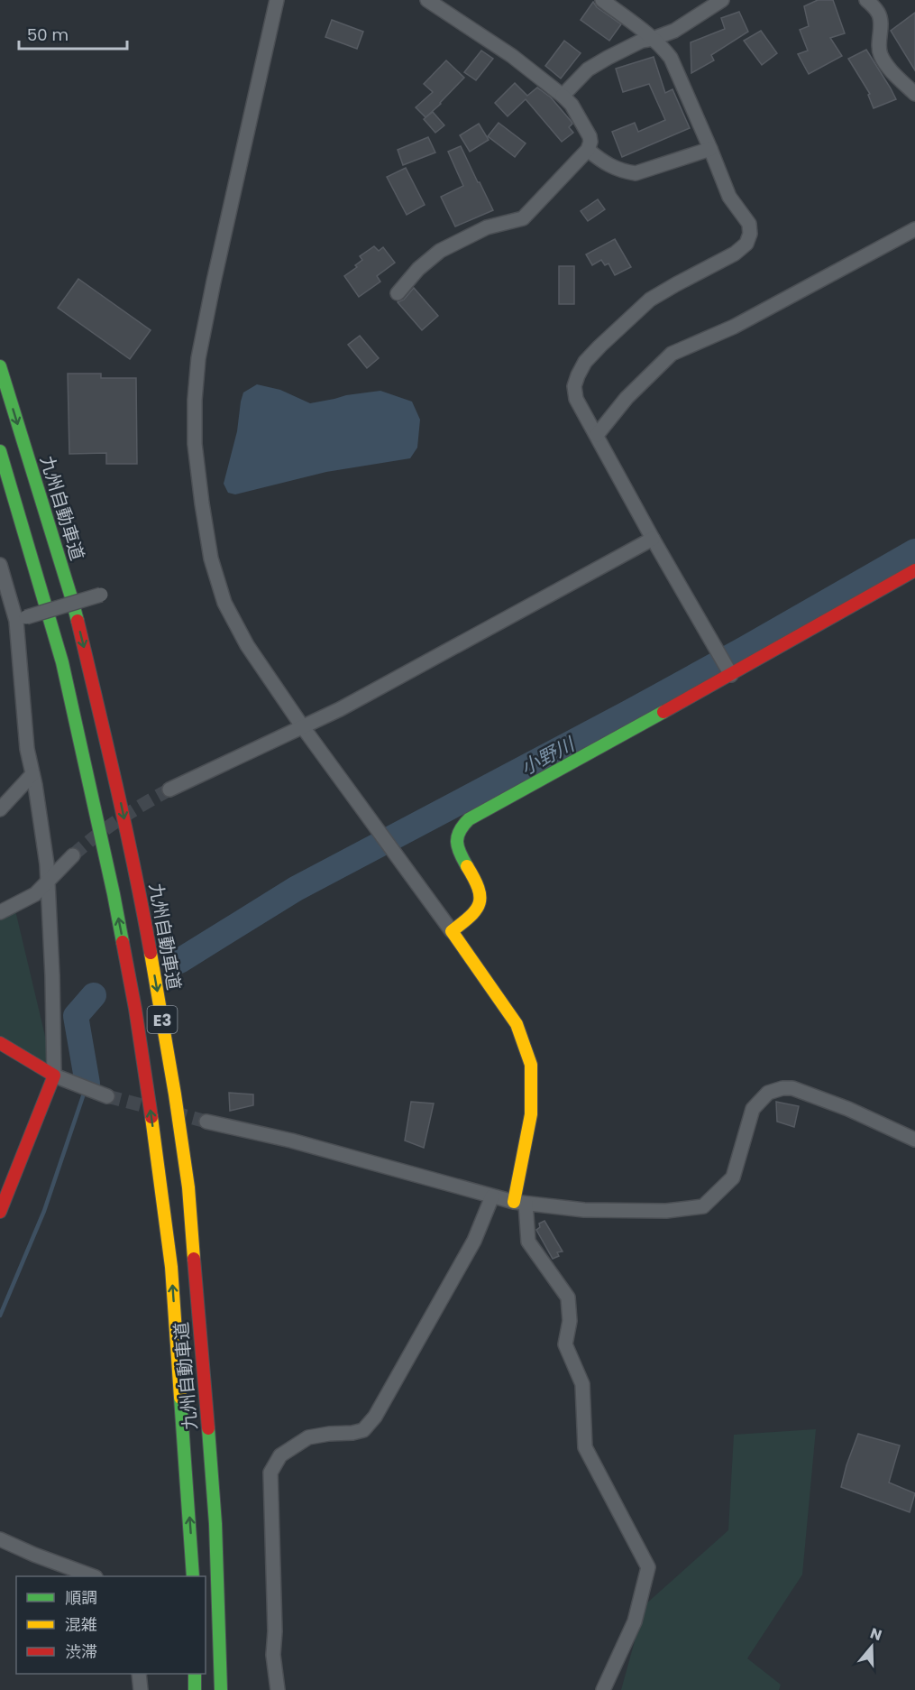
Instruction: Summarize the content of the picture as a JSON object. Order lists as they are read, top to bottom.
{
  "streets": {
    "main road": ["九州自動車道", "E3"]
  },
  "water": ["小野川"],
  "legend": ["順調", "混雑", "渋滞"],
  "scale_bar": "50 m",
  "north": "top"
}
